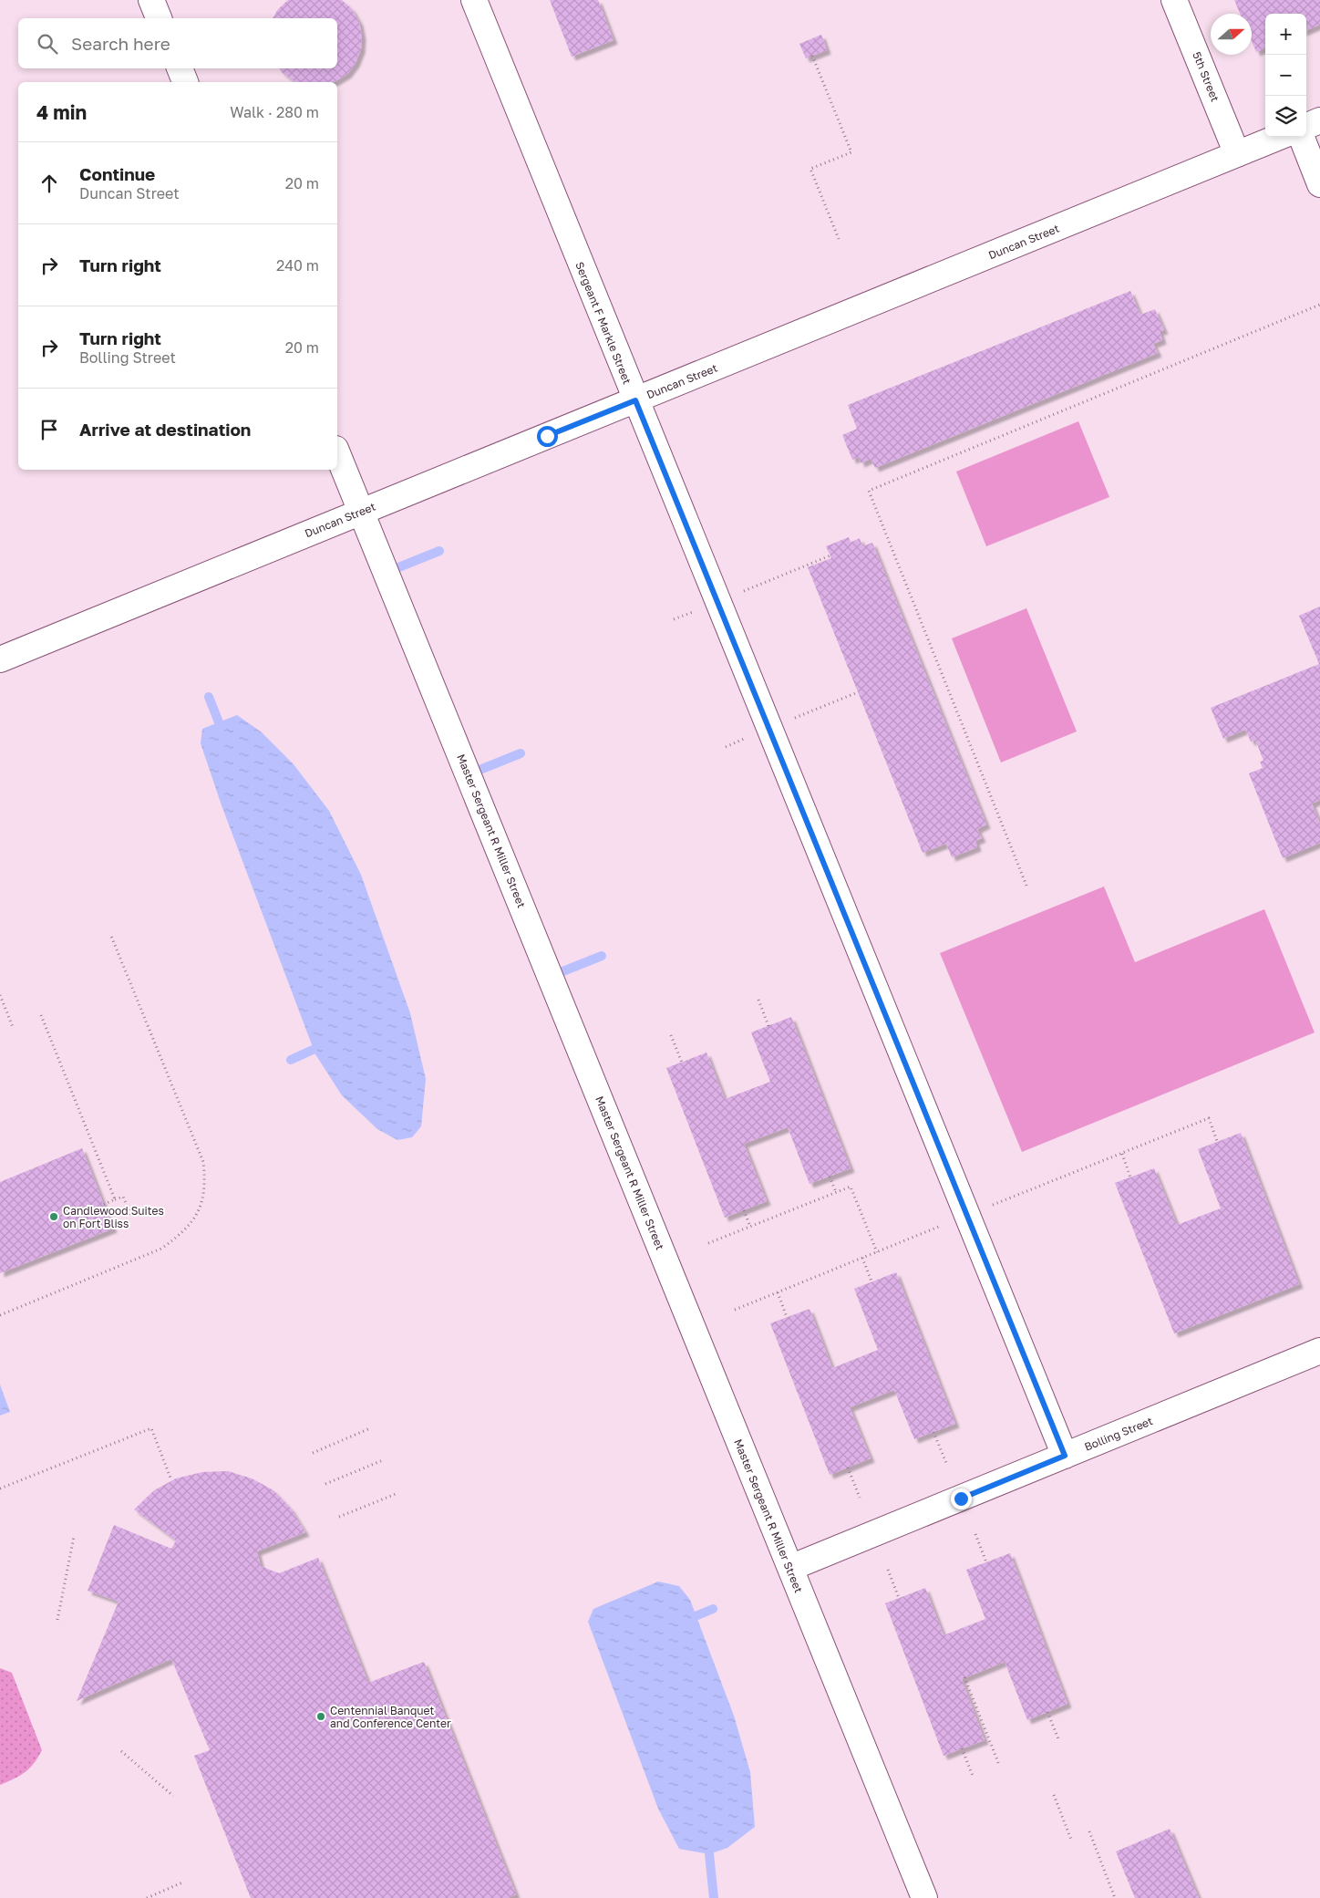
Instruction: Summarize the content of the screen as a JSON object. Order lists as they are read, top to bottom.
{
  "streets": {
    "street": [
      "5th Street",
      "Duncan Street",
      "Sergeant F Markle Street",
      "Master Sergeant R Miller Street",
      "Bolling Street"
    ]
  },
  "crossings": [
    ["5th Street", "Duncan Street"],
    ["Duncan Street", "Sergeant F Markle Street"],
    ["Duncan Street", "Master Sergeant R Miller Street"],
    ["Sergeant F Markle Street", "Bolling Street"],
    ["Master Sergeant R Miller Street", "Bolling Street"]
  ],
  "places": ["Candlewood Suites on Fort Bliss", "Centennial Banquet and Conference Center"],
  "north": "right",
  "page": {
    "map_buttons": ["+", "−"],
    "search": "Search here",
    "heading": ["4 min", "Walk · 280 m"],
    "list": [
      ["Continue", "Duncan Street", "20 m"],
      ["Turn right", "240 m"],
      ["Turn right", "Bolling Street", "20 m"],
      "Arrive at destination"
    ]
  }
}
